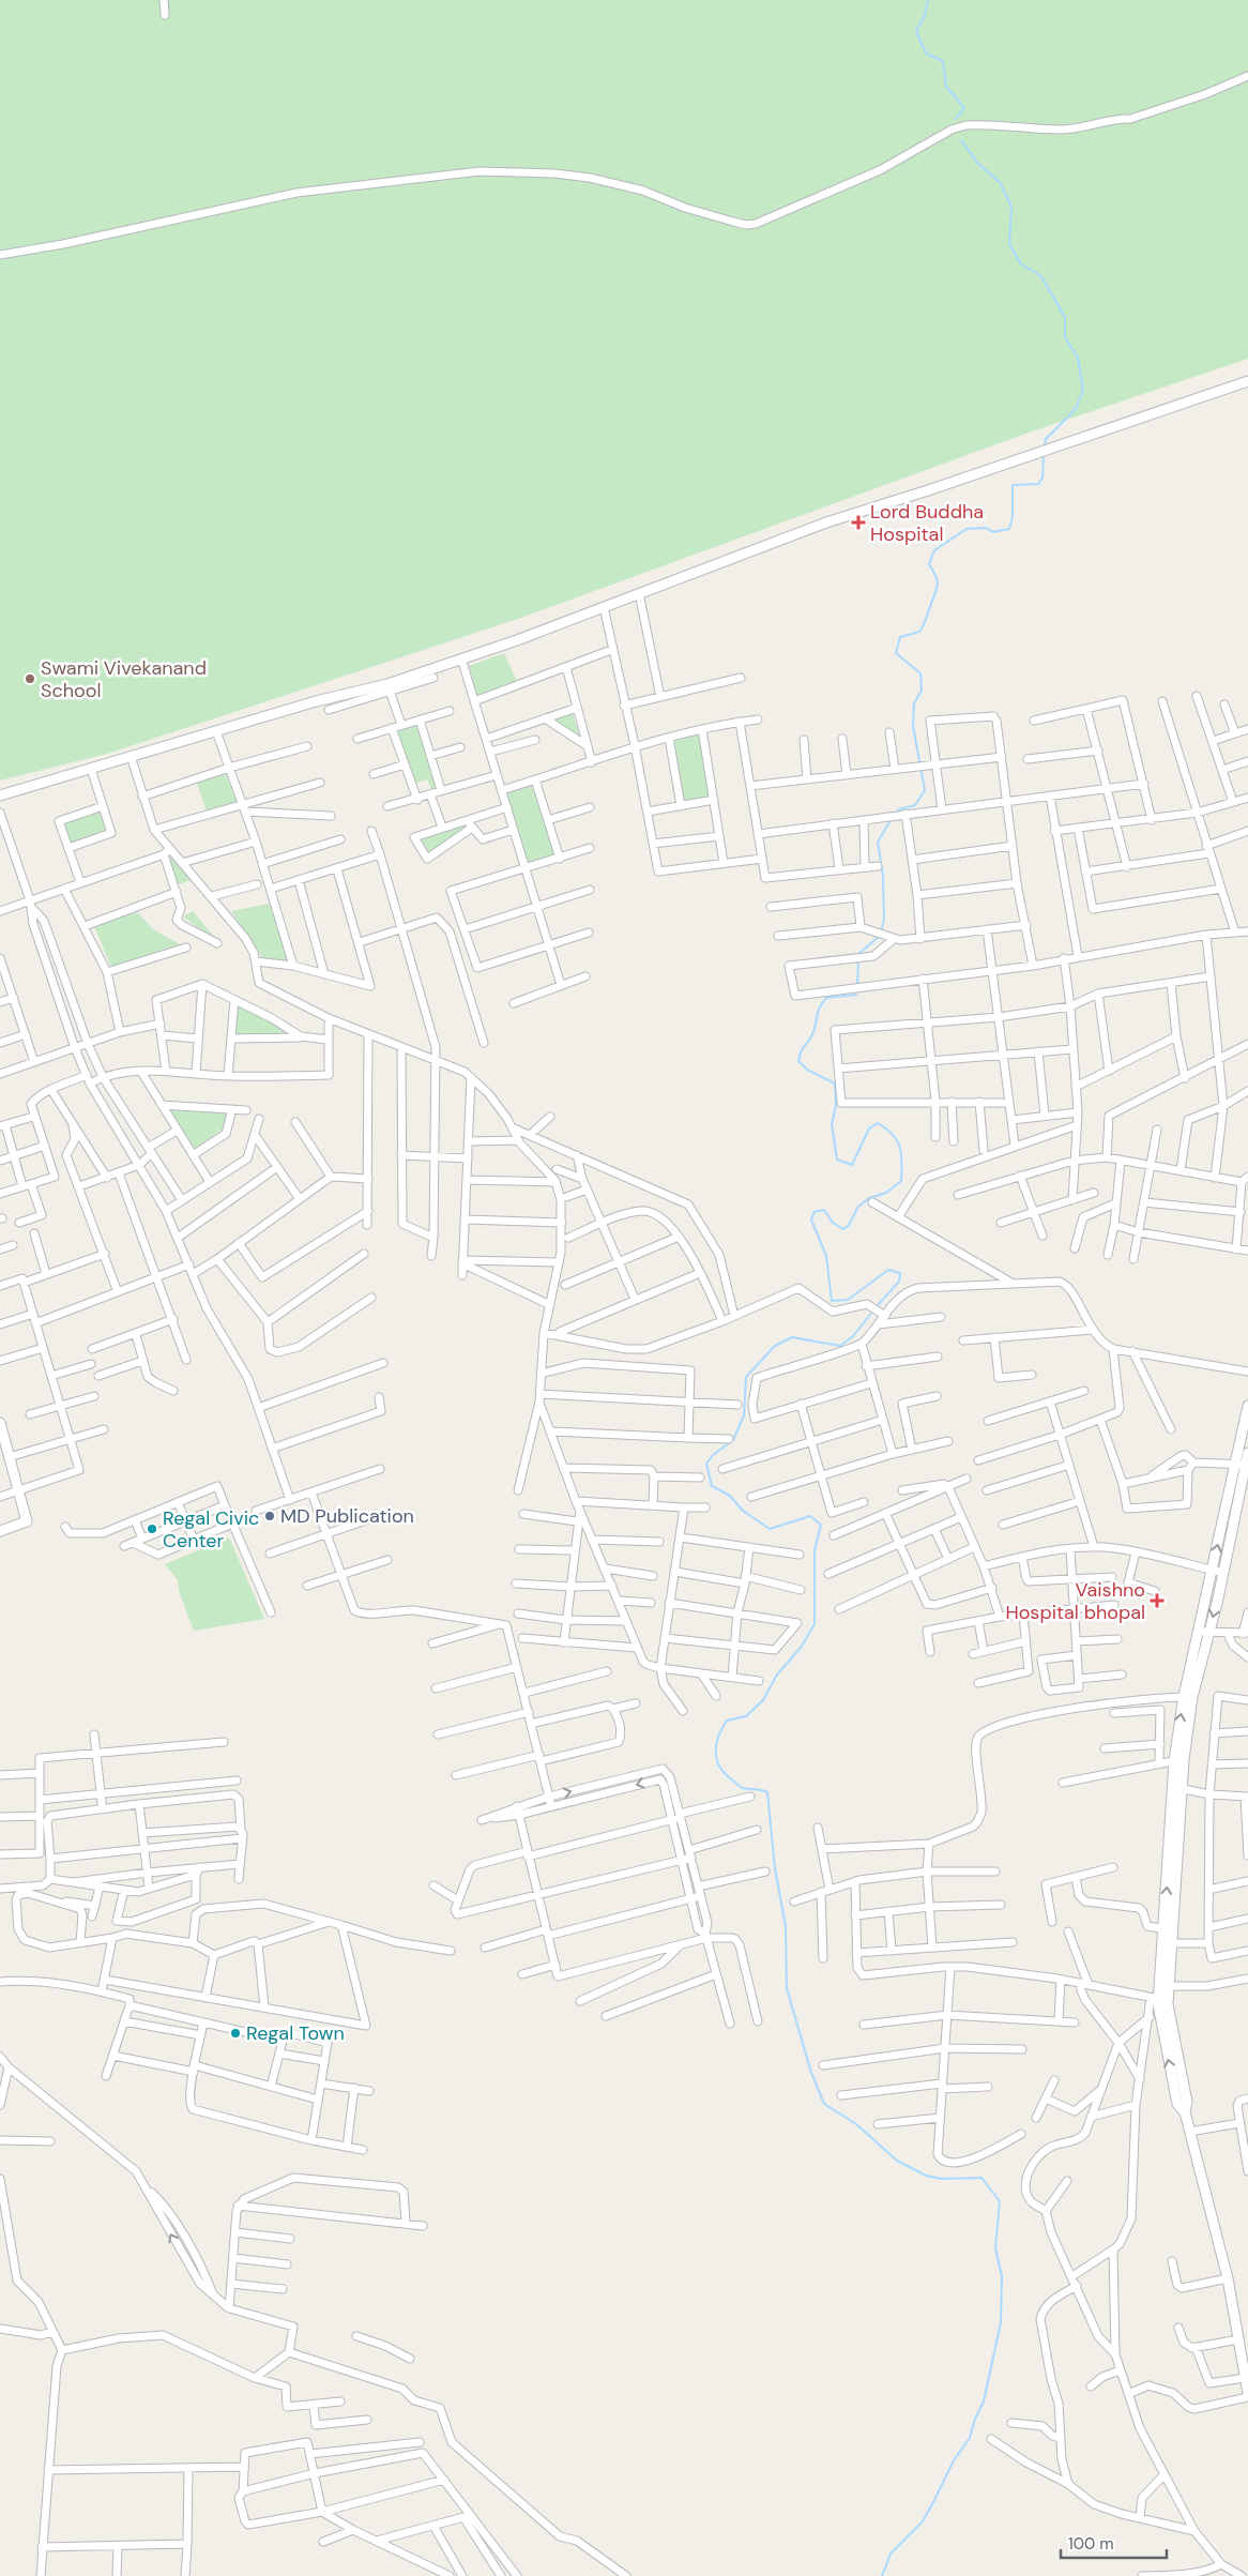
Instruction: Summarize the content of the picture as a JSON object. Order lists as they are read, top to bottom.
{
  "places": {
    "health": ["Lord Buddha Hospital", "Vaishno Hospital bhopal"],
    "other": [
      "Swami Vivekanand School",
      "MD Publication",
      "Regal Civic Center",
      "Regal Town"
    ]
  },
  "scale_bar": "100 m"
}
